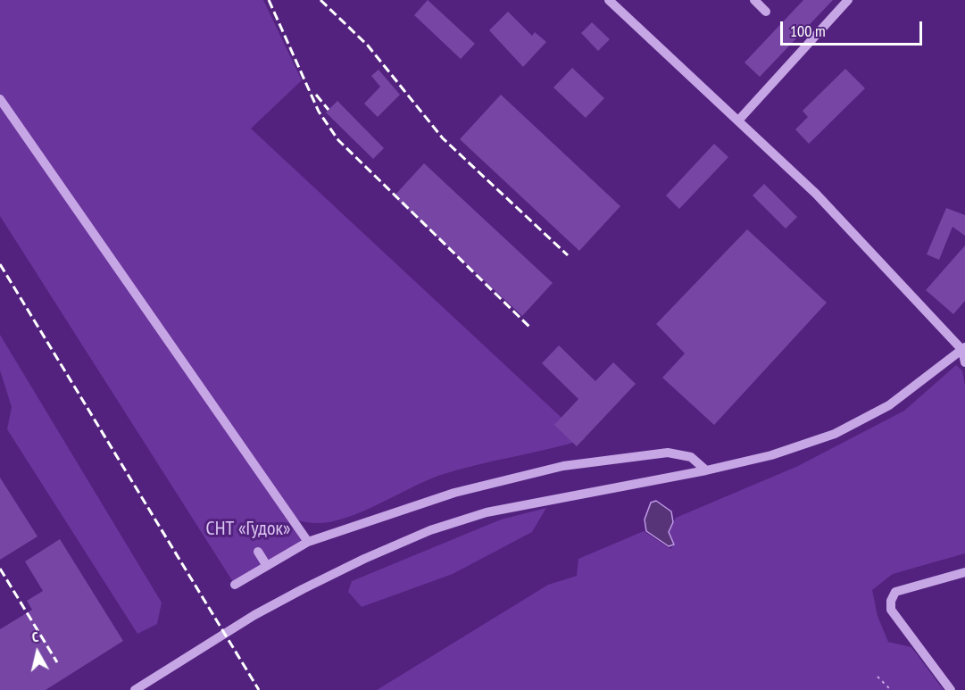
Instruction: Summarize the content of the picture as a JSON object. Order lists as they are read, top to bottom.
{
  "parks": ["СНТ «Гудок»"],
  "scale_bar": "100 m",
  "north": "top"
}
